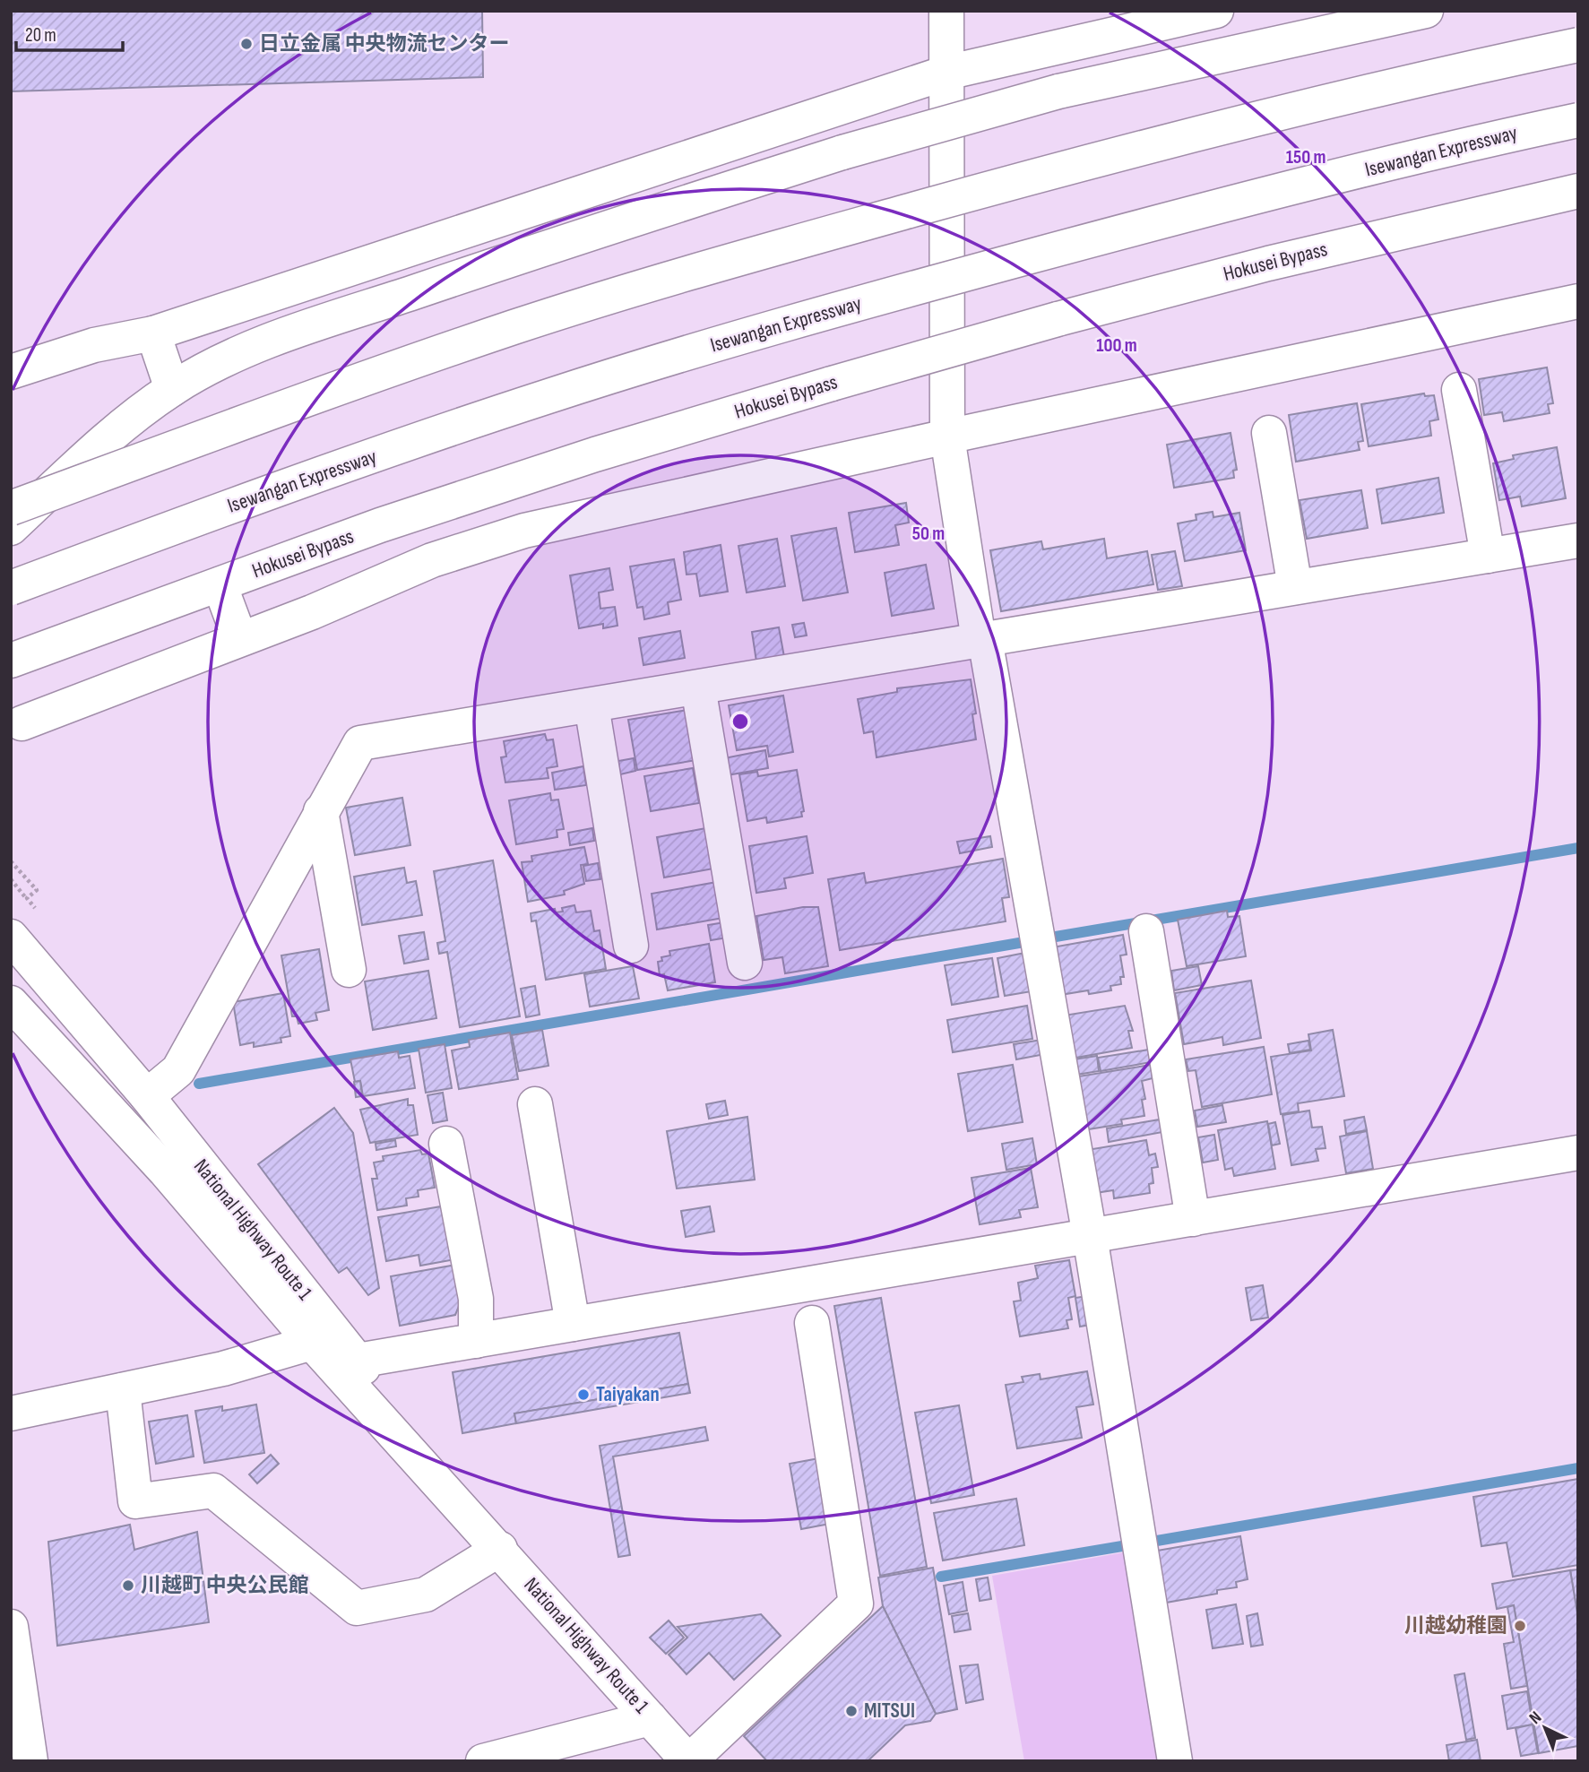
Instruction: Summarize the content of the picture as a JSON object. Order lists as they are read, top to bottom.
{
  "streets": {
    "main road": ["Isewangan Expressway", "Hokusei Bypass", "National Highway Route 1"]
  },
  "places": [
    "日立金属 中央物流センター",
    "Taiyakan",
    "川越町 中央公民館",
    "川越幼稚園",
    "MITSUI"
  ],
  "scale_bar": "20 m",
  "north": "top left",
  "rings": ["150 m", "100 m", "50 m"]
}
